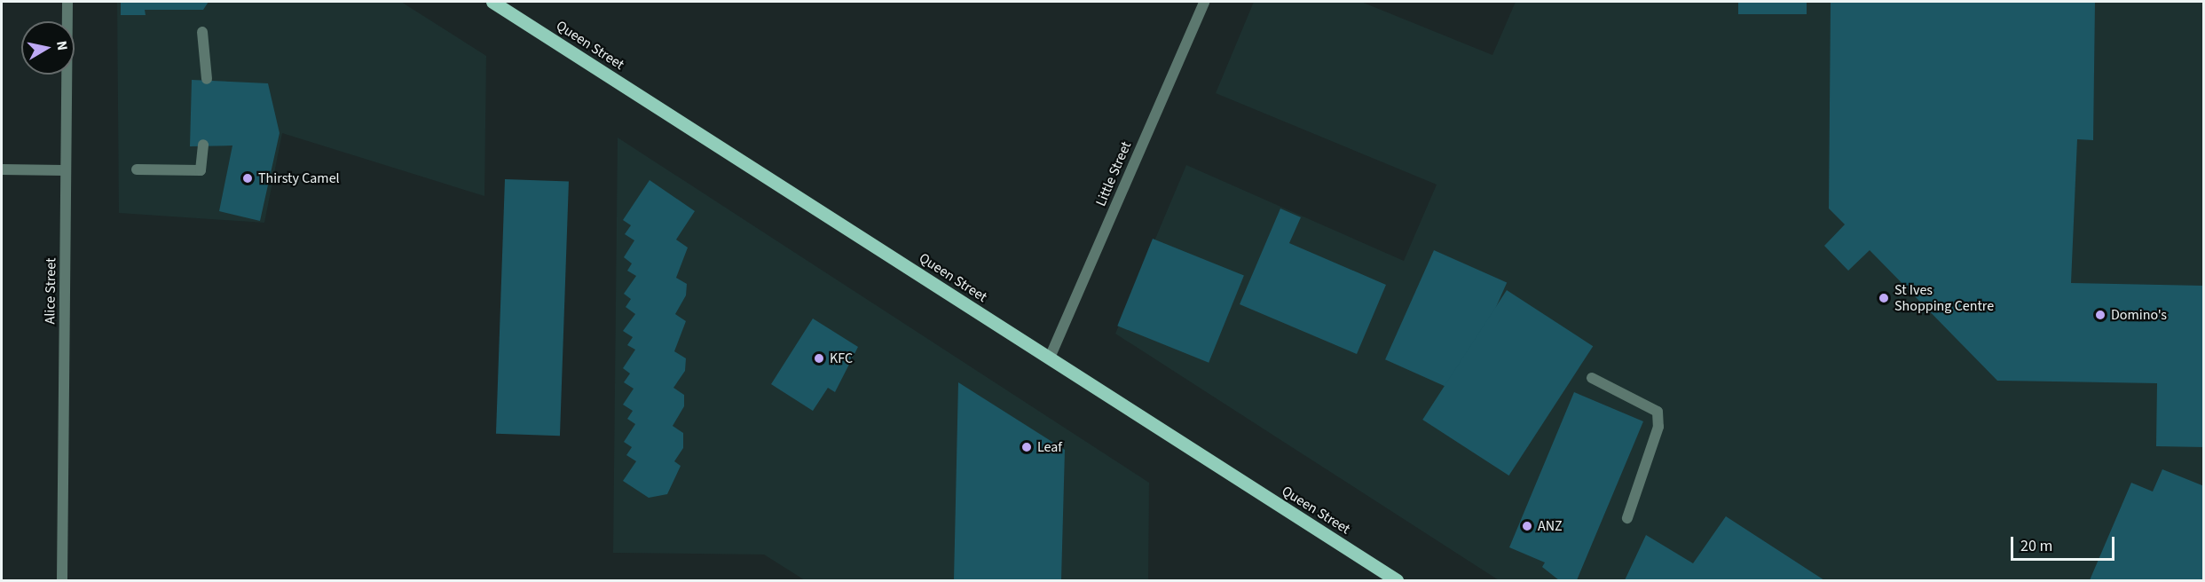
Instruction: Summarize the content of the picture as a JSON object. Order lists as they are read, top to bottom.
{
  "streets": {
    "main road": ["Queen Street"],
    "street": ["Little Street", "Alice Street"]
  },
  "crossings": [
    ["Queen Street", "Little Street"]
  ],
  "places": [
    "Thirsty Camel",
    "St Ives Shopping Centre",
    "Domino's",
    "KFC",
    "Leaf",
    "ANZ"
  ],
  "scale_bar": "20 m",
  "north": "right"
}
